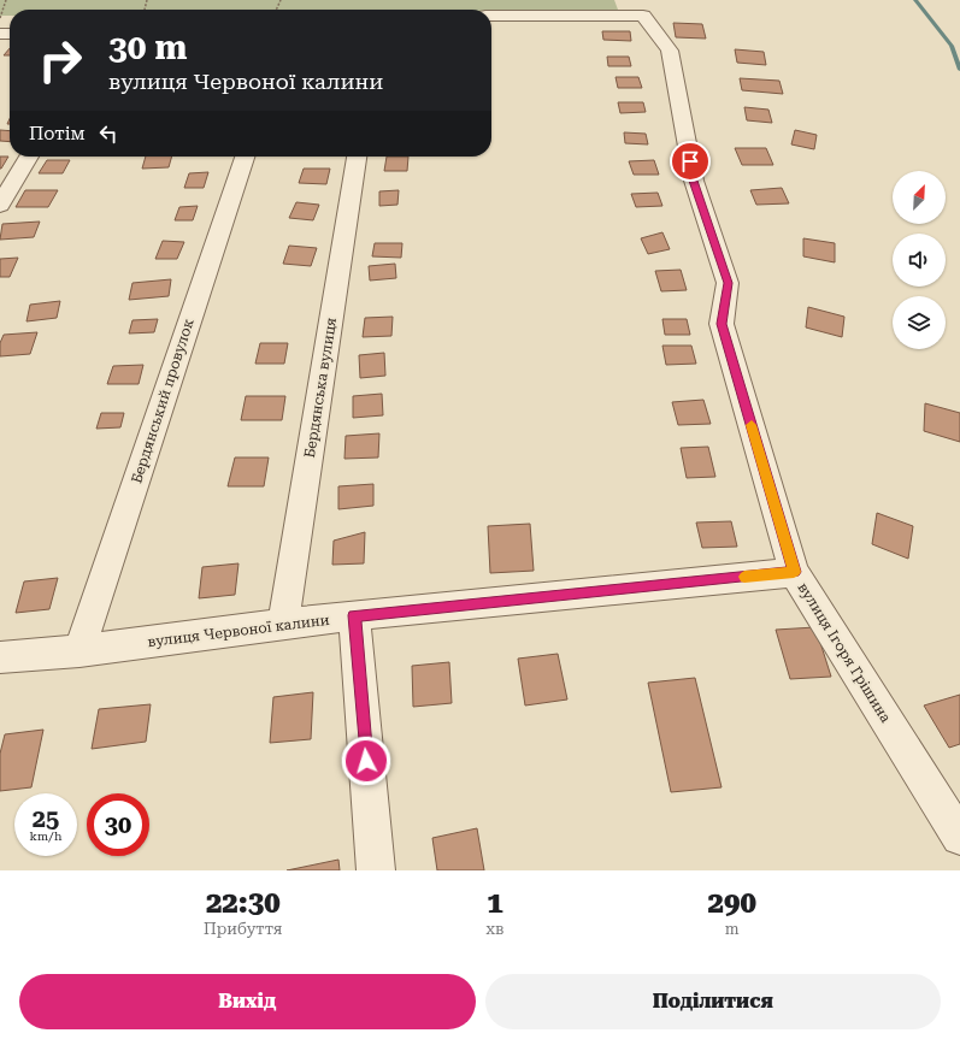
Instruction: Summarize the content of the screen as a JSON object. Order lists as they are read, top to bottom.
{
  "streets": {
    "street": [
      "Бердянська вулиця",
      "Бердянський провулок",
      "вулиця Червоної калини",
      "вулиця Ігоря Грішина"
    ]
  },
  "crossings": [
    ["Бердянська вулиця", "вулиця Червоної калини"],
    ["Бердянський провулок", "вулиця Червоної калини"],
    ["вулиця Червоної калини", "вулиця Ігоря Грішина"]
  ],
  "north": "top right",
  "page": {
    "turn": ["30 m", "вулиця Червоної калини"],
    "then": "Потім",
    "speed": "25 km/h",
    "limit": "30",
    "eta": [
      "22:30",
      "Прибуття",
      "1",
      "хв",
      "290",
      "m"
    ],
    "buttons": ["Вихід", "Поділитися"]
  }
}
